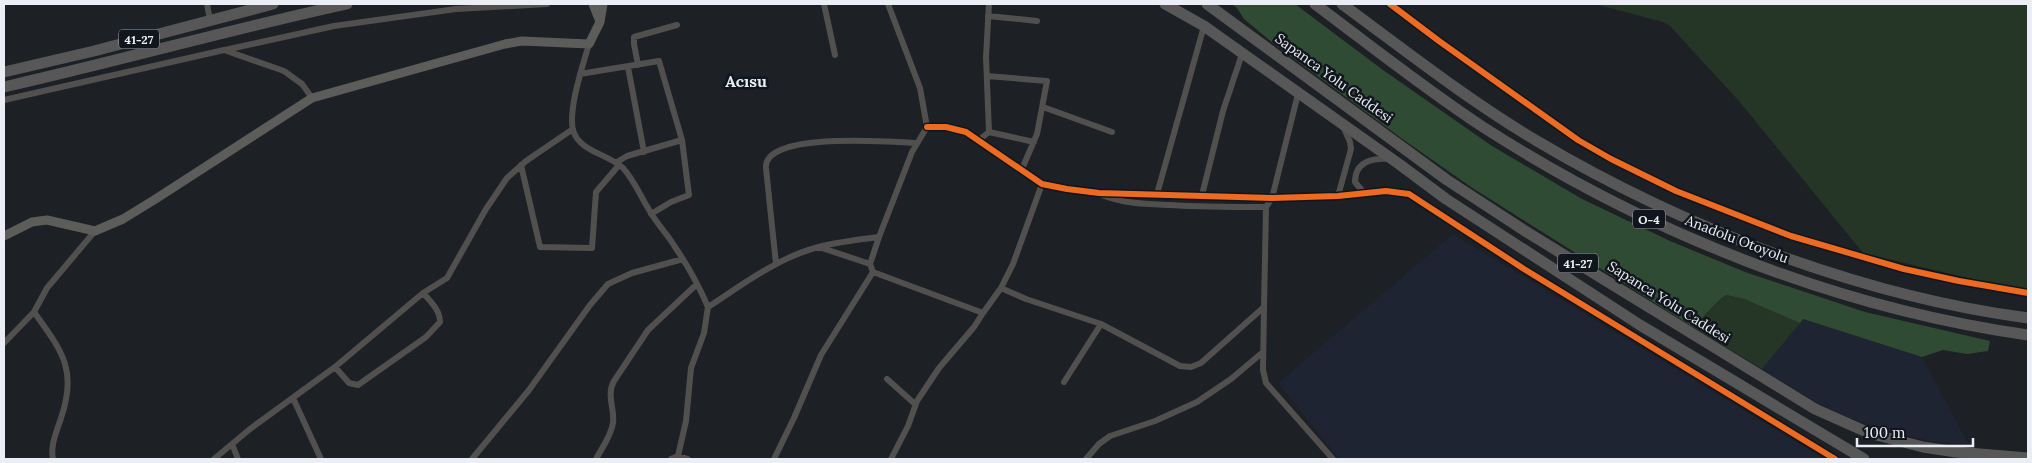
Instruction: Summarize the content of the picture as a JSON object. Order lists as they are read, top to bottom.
{
  "streets": {
    "highway": [
      "41-27",
      "Sapanca Yolu Caddesi",
      "O-4",
      "Anadolu Otoyolu"
    ]
  },
  "districts": ["Acısu"],
  "scale_bar": "100 m"
}
